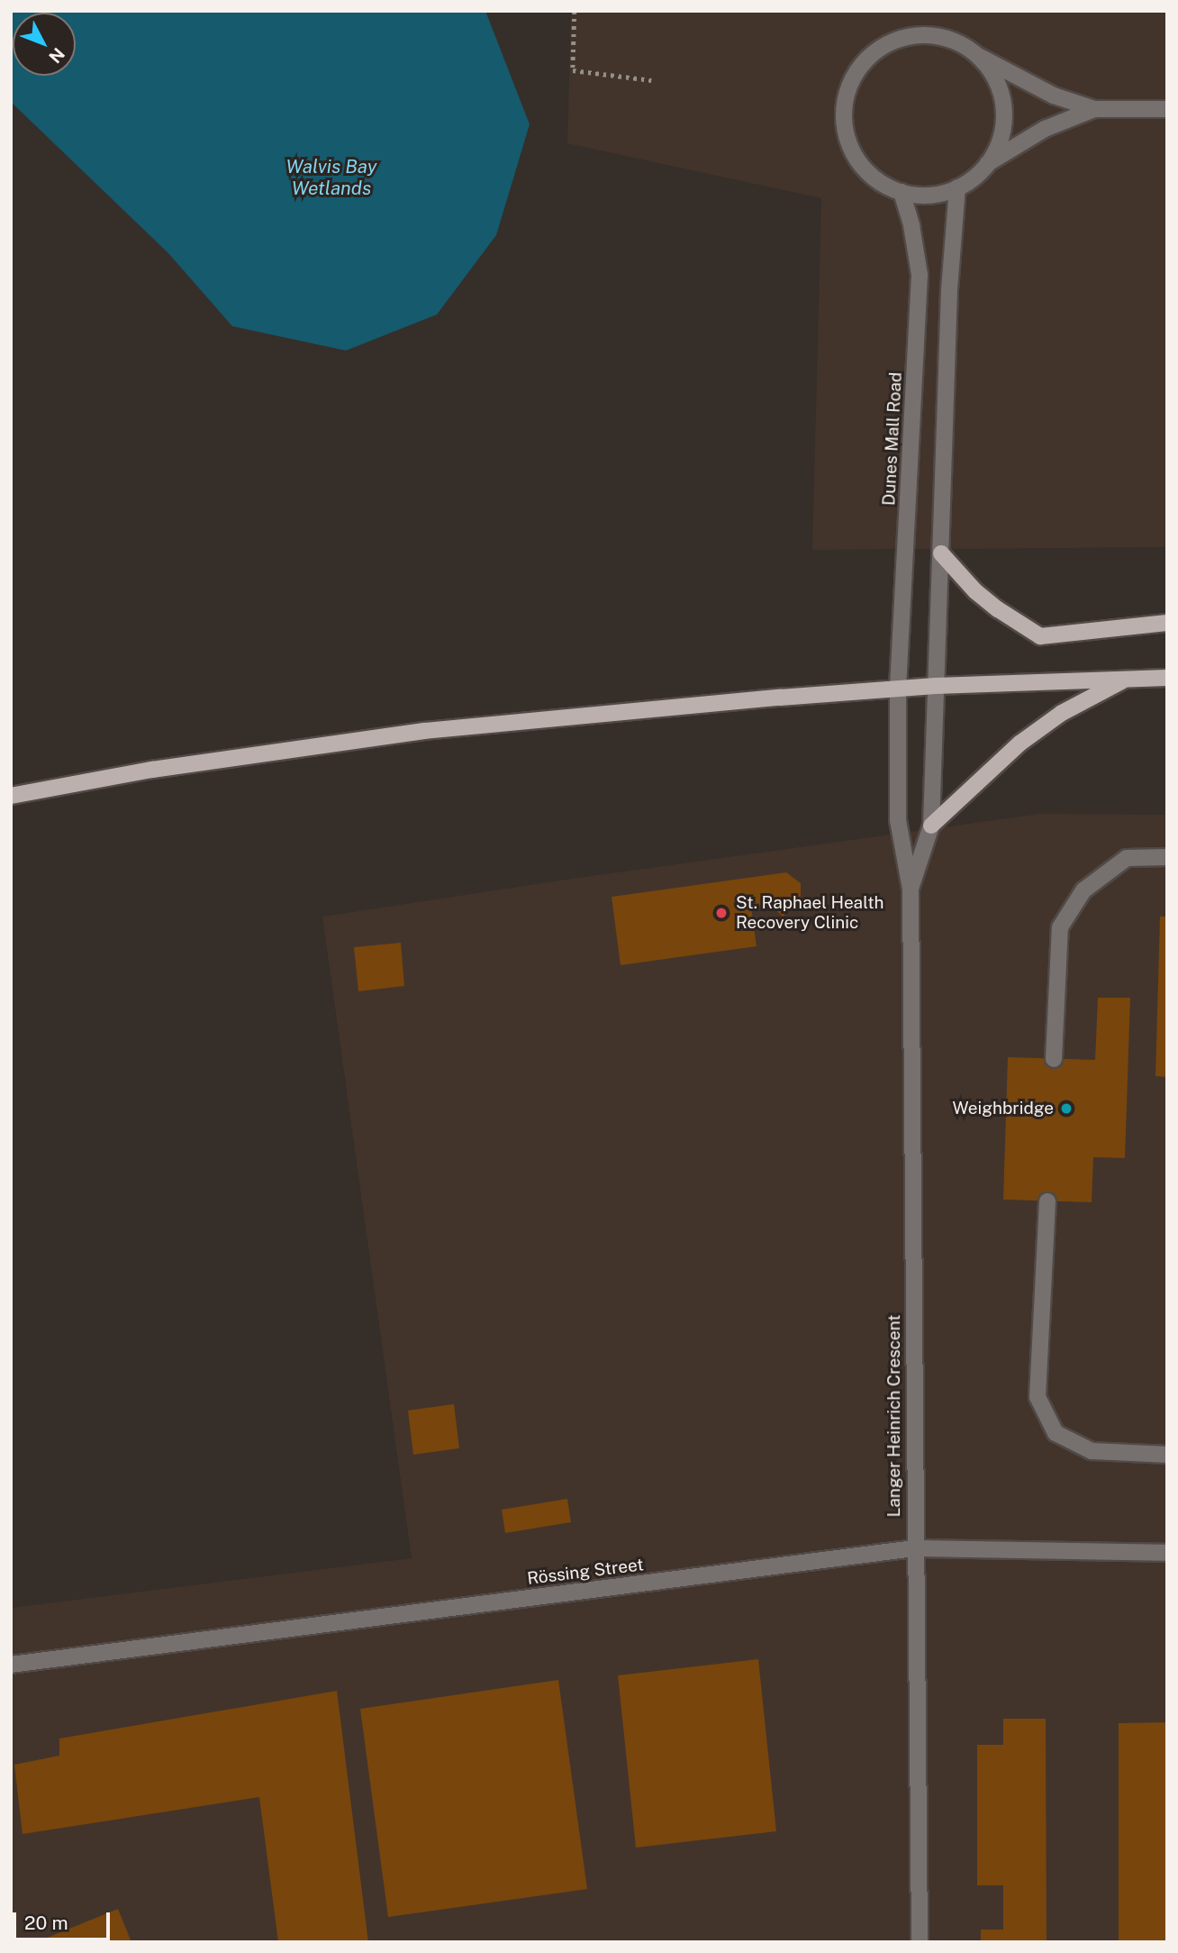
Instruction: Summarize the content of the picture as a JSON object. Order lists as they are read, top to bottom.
{
  "streets": {
    "street": ["Dunes Mall Road", "Langer Heinrich Crescent", "Rössing Street"]
  },
  "crossings": [
    ["Dunes Mall Road", "Langer Heinrich Crescent"],
    ["Langer Heinrich Crescent", "Rössing Street"]
  ],
  "water": ["Walvis Bay Wetlands"],
  "places": ["St. Raphael Health Recovery Clinic", "Weighbridge"],
  "scale_bar": "20 m",
  "north": "bottom right"
}
